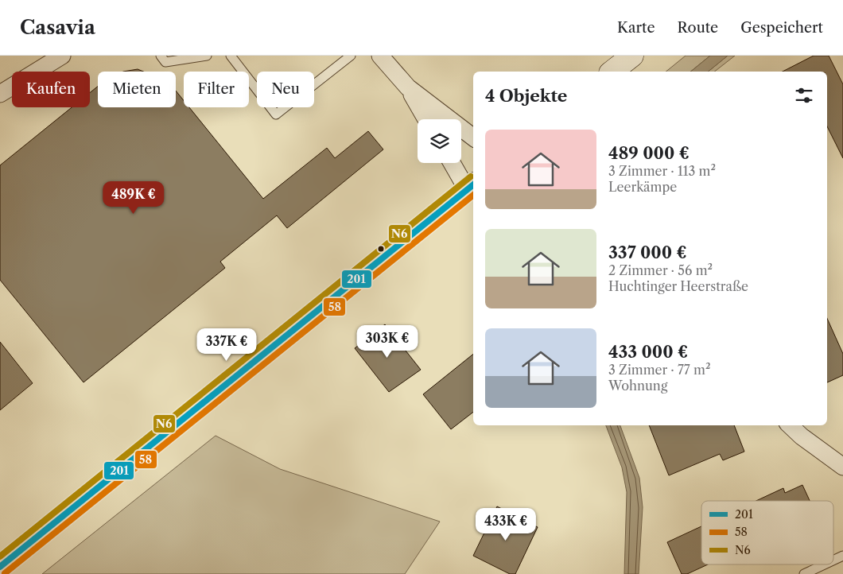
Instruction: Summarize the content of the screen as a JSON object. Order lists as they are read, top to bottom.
{
  "lines": ["transit line N6", "transit line 201", "transit line 58"],
  "legend": ["201", "58", "N6"],
  "page": {
    "header": "Casavia",
    "nav": ["Karte", "Route", "Gespeichert"],
    "chip": [
      "Kaufen",
      "Mieten",
      "Filter",
      "Neu"
    ],
    "heading": "4 Objekte",
    "list": [
      {
        "name": "489 000 €",
        "note": "3 Zimmer · 113 m² · Leerkämpe"
      },
      {
        "name": "337 000 €",
        "note": "2 Zimmer · 56 m² · Huchtinger Heerstraße"
      },
      {
        "name": "433 000 €",
        "note": "3 Zimmer · 77 m² · Wohnung"
      }
    ],
    "price": [
      "489K €",
      "303K €",
      "337K €",
      "433K €"
    ]
  }
}
